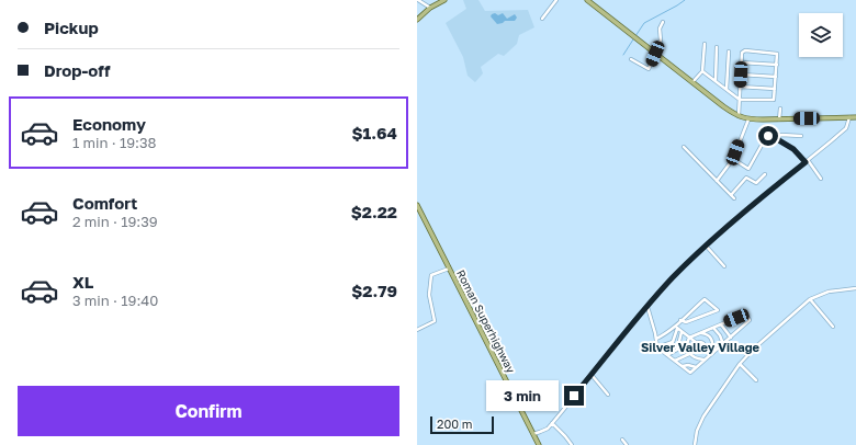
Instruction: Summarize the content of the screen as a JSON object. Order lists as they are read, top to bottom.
{
  "streets": {
    "main road": ["Roman Superhighway"]
  },
  "districts": ["Silver Valley Village"],
  "scale_bar": "200 m",
  "page": {
    "banner": ["Pickup", "Drop-off"],
    "list": [
      {
        "name": "Economy",
        "note": "1 min · 19:38",
        "value": "$1.64"
      },
      {
        "name": "Comfort",
        "note": "2 min · 19:39",
        "value": "$2.22"
      },
      {
        "name": "XL",
        "note": "3 min · 19:40",
        "value": "$2.79"
      }
    ],
    "buttons": "Confirm",
    "bubble": "3 min",
    "scale": "200 m"
  }
}
